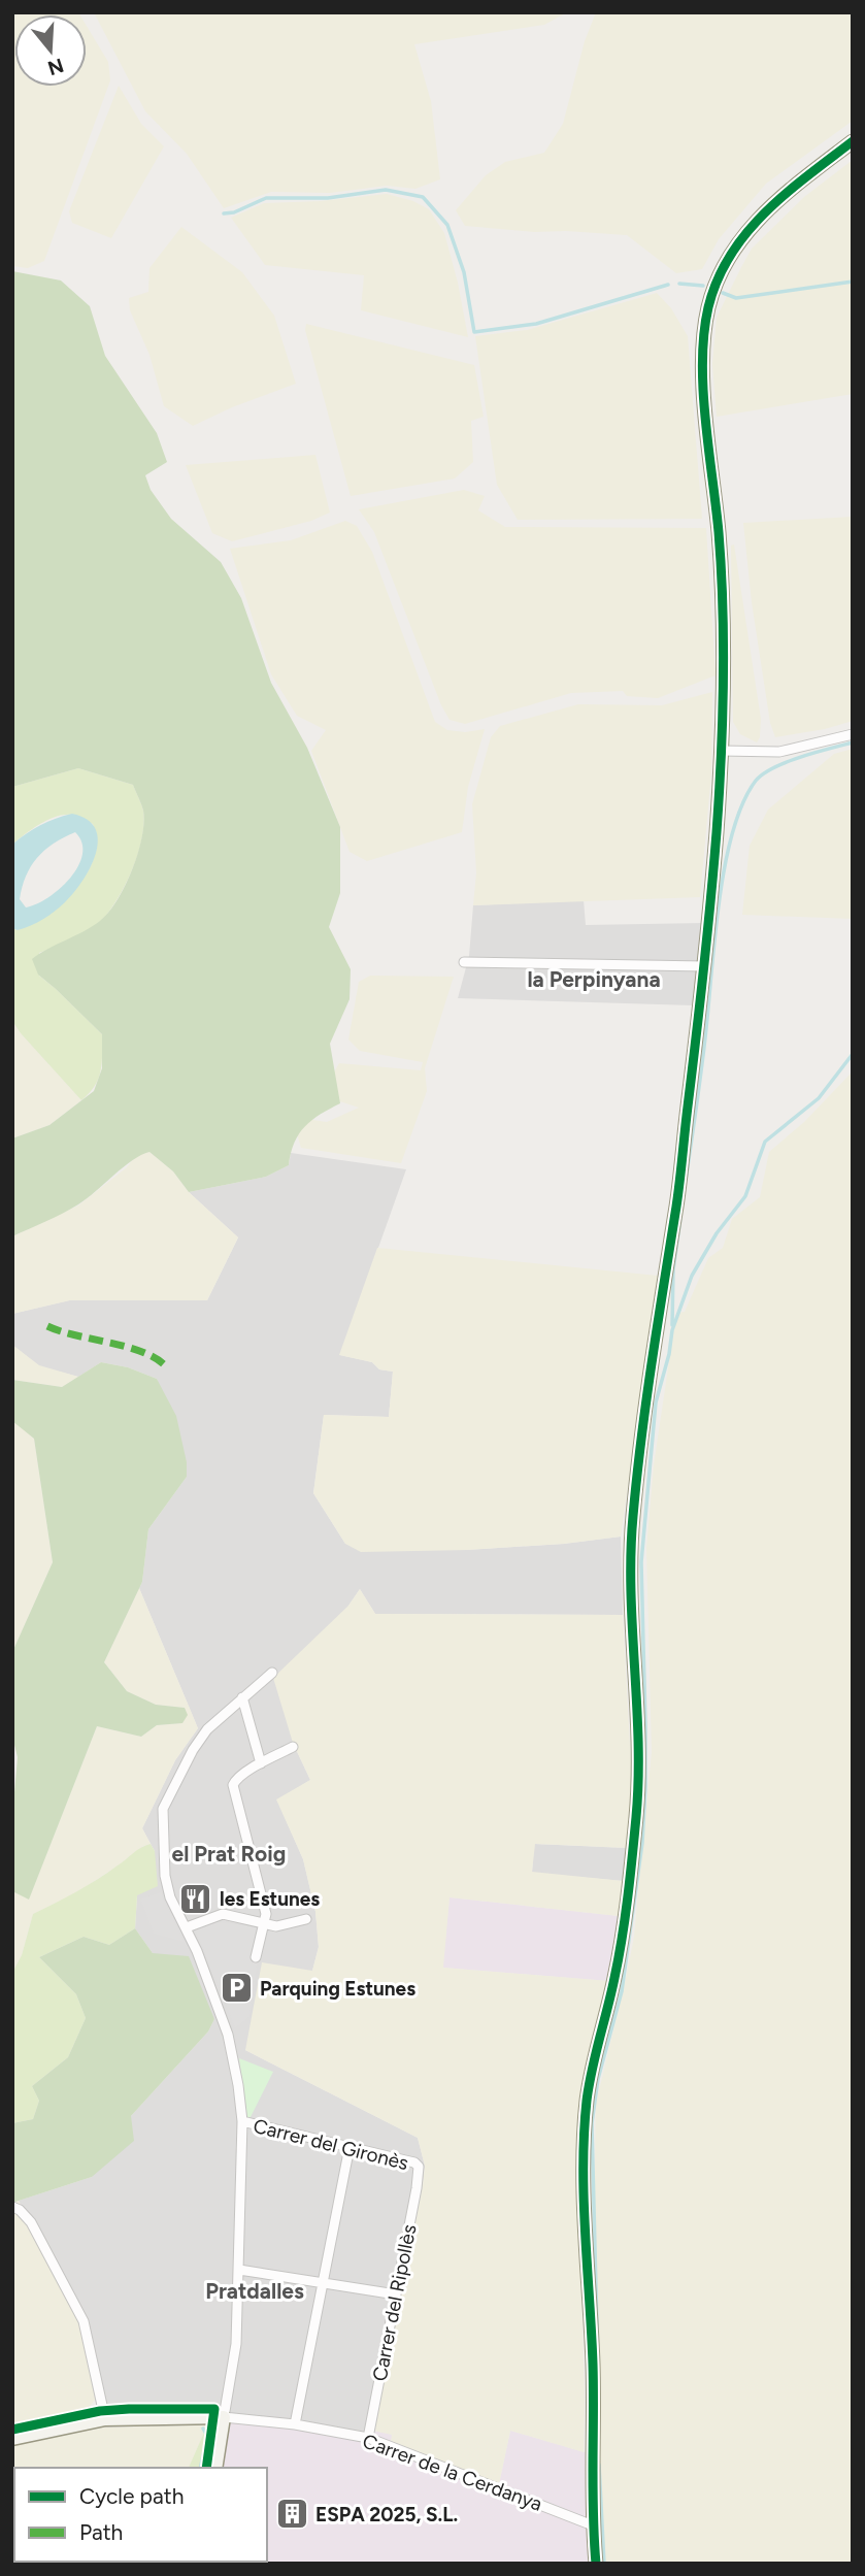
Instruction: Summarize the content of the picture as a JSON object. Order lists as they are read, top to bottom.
{
  "streets": {
    "street": ["Carrer del Gironès", "Carrer del Ripollès", "Carrer de la Cerdanya"]
  },
  "crossings": [
    ["Carrer del Gironès", "Carrer del Ripollès"],
    ["Carrer del Ripollès", "Carrer de la Cerdanya"]
  ],
  "districts": ["la Perpinyana", "el Prat Roig", "Pratdalles"],
  "places": {
    "restaurant": ["les Estunes"],
    "parking": ["Parquing Estunes"],
    "building": ["ESPA 2025, S.L."]
  },
  "legend": ["Cycle path", "Path"],
  "north": "bottom"
}
